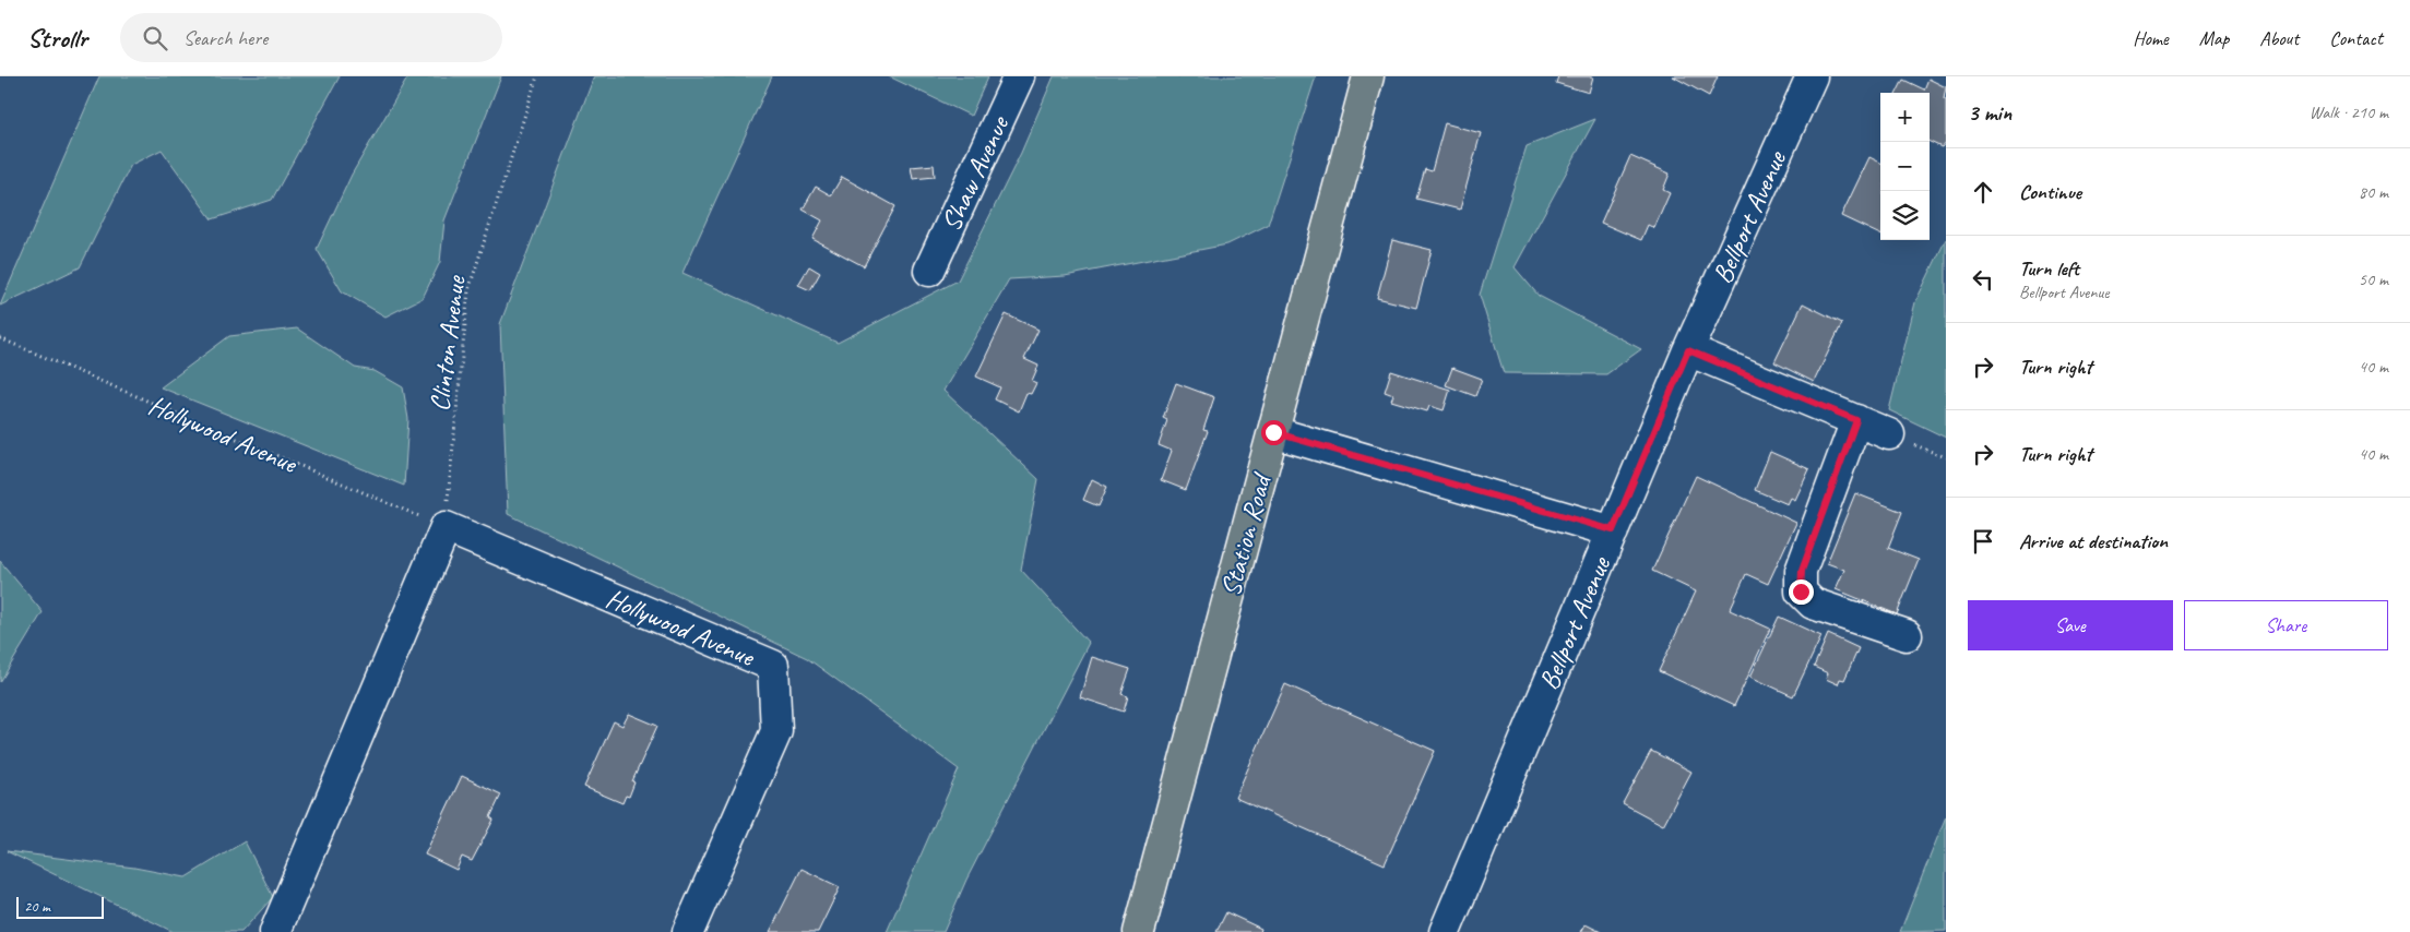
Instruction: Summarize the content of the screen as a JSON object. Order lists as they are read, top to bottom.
{
  "streets": {
    "main road": ["Station Road"],
    "street": ["Shaw Avenue", "Bellport Avenue", "Hollywood Avenue"],
    "path": ["Clinton Avenue"]
  },
  "crossings": [
    ["Clinton Avenue", "Hollywood Avenue"]
  ],
  "scale_bar": "20 m",
  "page": {
    "header": "Strollr",
    "search": "Search here",
    "nav": [
      "Home",
      "Map",
      "About",
      "Contact"
    ],
    "heading": ["3 min", "Walk · 210 m"],
    "map_buttons": ["+", "−"],
    "list": [
      ["Continue", "80 m"],
      ["Turn left", "Bellport Avenue", "50 m"],
      ["Turn right", "40 m"],
      ["Turn right", "40 m"],
      "Arrive at destination"
    ],
    "buttons": ["Save", "Share"],
    "scale": "20 m"
  }
}
